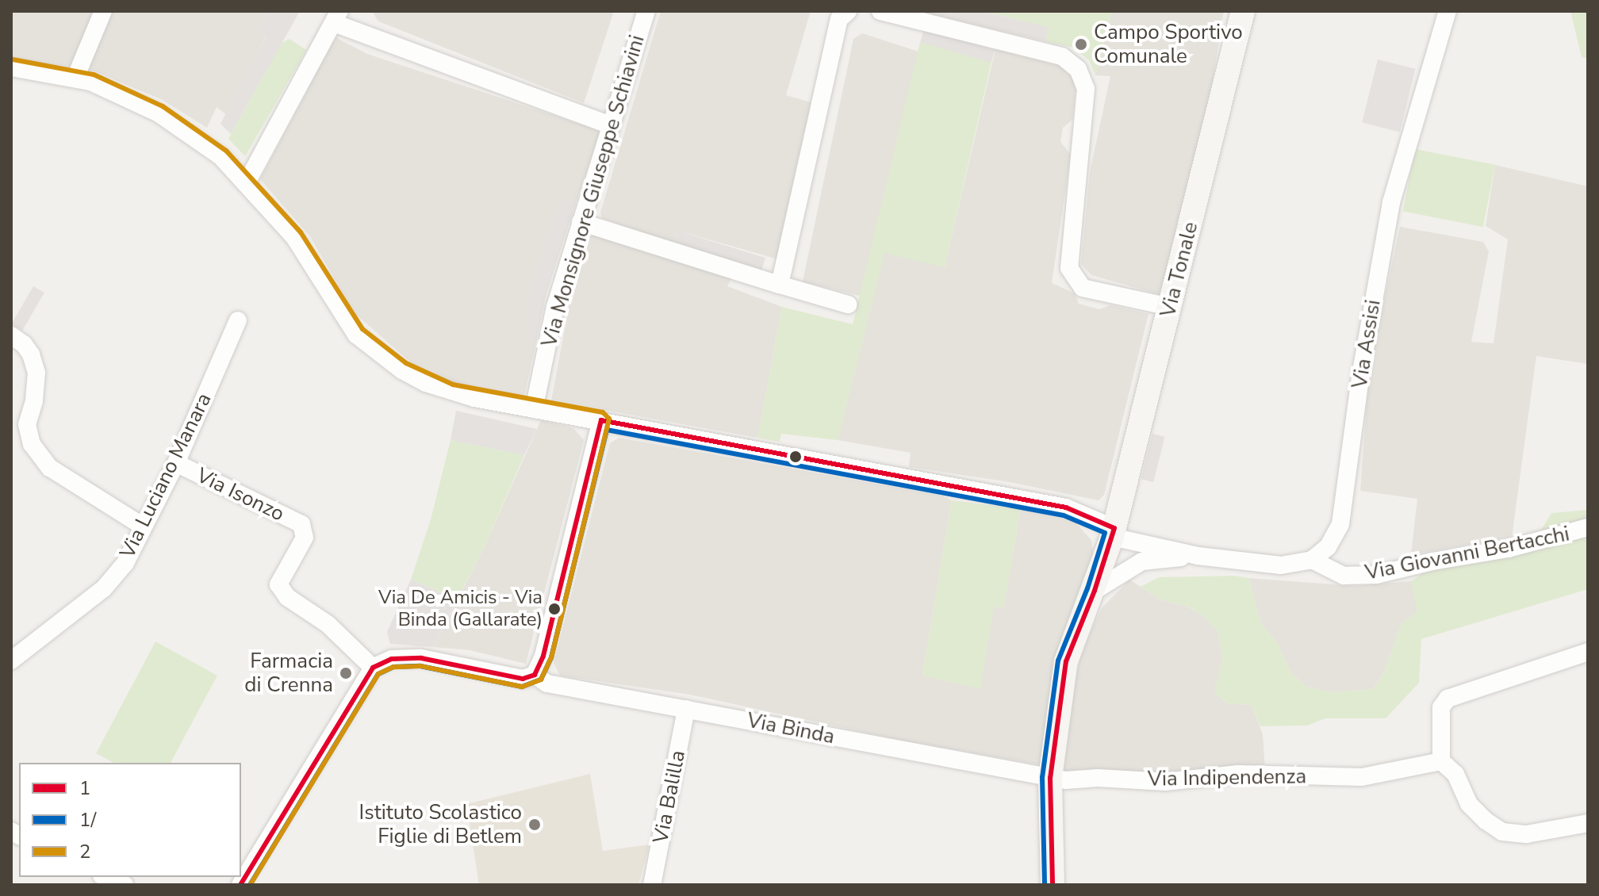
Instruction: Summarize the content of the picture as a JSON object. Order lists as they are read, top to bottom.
{
  "streets": {
    "street": [
      "Via Monsignore Giuseppe Schiavini",
      "Via Tonale",
      "Via Assisi",
      "Via Luciano Manara",
      "Via Isonzo",
      "Via Giovanni Bertacchi",
      "Via Binda",
      "Via Indipendenza",
      "Via Balilla"
    ]
  },
  "crossings": [
    ["Via Tonale", "Via Binda"],
    ["Via Tonale", "Via Indipendenza"],
    ["Via Assisi", "Via Giovanni Bertacchi"],
    ["Via Luciano Manara", "Via Isonzo"],
    ["Via Binda", "Via Indipendenza"],
    ["Via Binda", "Via Balilla"]
  ],
  "places": [
    "Campo Sportivo Comunale",
    "Via De Amicis - Via Binda (Gallarate)",
    "Farmacia di Crenna",
    "Istituto Scolastico Figlie di Betlem"
  ],
  "lines": ["transit line 2", "transit line 1", "transit line 1/"],
  "legend": ["1", "1/", "2"]
}
